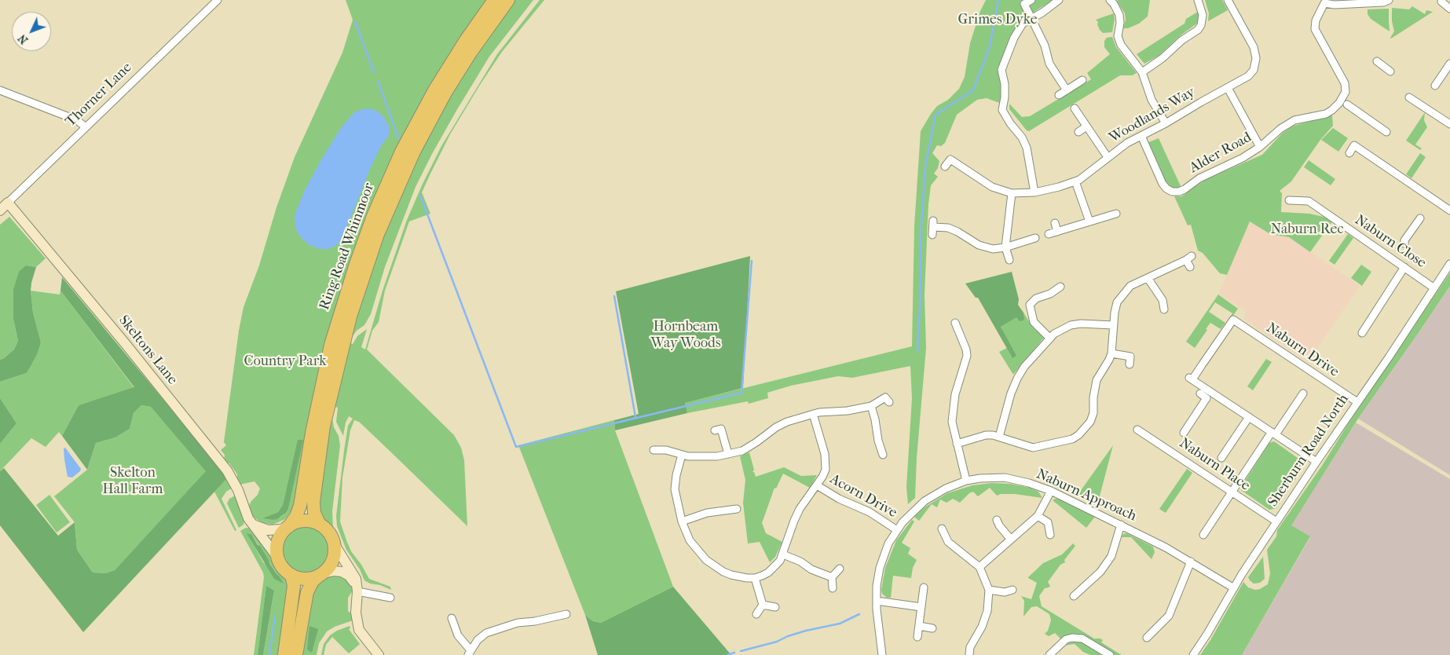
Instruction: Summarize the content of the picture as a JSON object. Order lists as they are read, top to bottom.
{
  "streets": {
    "highway": ["Ring Road Whinmoor"],
    "street": [
      "Thorner Lane",
      "Woodlands Way",
      "Alder Road",
      "Naburn Close",
      "Skeltons Lane",
      "Naburn Drive",
      "Sherburn Road North",
      "Naburn Place",
      "Naburn Approach",
      "Acorn Drive"
    ]
  },
  "crossings": [
    ["Thorner Lane", "Skeltons Lane"],
    ["Woodlands Way", "Alder Road"],
    ["Naburn Close", "Sherburn Road North"],
    ["Ring Road Whinmoor", "Skeltons Lane"],
    ["Naburn Drive", "Sherburn Road North"],
    ["Sherburn Road North", "Naburn Place"],
    ["Sherburn Road North", "Naburn Approach"],
    ["Naburn Approach", "Acorn Drive"]
  ],
  "parks": [
    "Grimes Dyke",
    "Naburn Rec",
    "Hornbeam Way Woods",
    "Country Park",
    "Skelton Hall Farm"
  ],
  "north": "bottom left"
}
